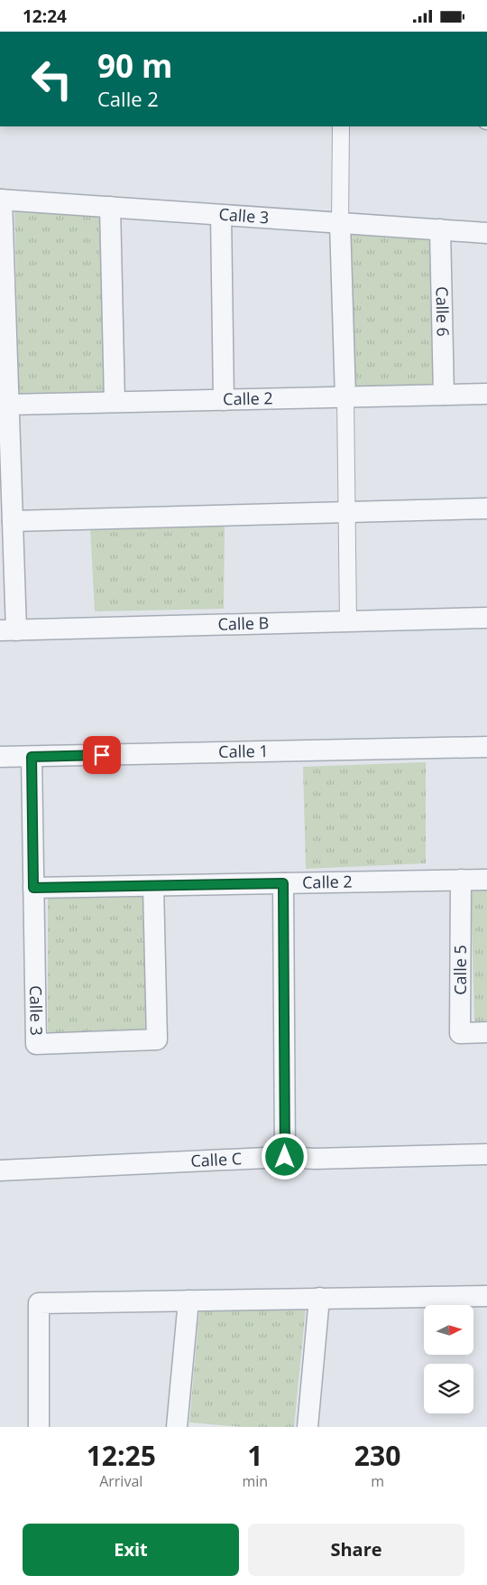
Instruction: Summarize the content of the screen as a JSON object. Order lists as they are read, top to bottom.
{
  "streets": {
    "street": [
      "Calle 3",
      "Calle 6",
      "Calle 2",
      "Calle B",
      "Calle 1",
      "Calle 5",
      "Calle C"
    ]
  },
  "crossings": [
    ["Calle 3", "Calle 6"],
    ["Calle 3", "Calle 2"],
    ["Calle 3", "Calle 1"],
    ["Calle 6", "Calle 2"],
    ["Calle 2", "Calle 5"]
  ],
  "north": "right",
  "page": {
    "status": "12:24",
    "turn": ["90 m", "Calle 2"],
    "eta": [
      "12:25",
      "Arrival",
      "1",
      "min",
      "230",
      "m"
    ],
    "buttons": ["Exit", "Share"]
  }
}
